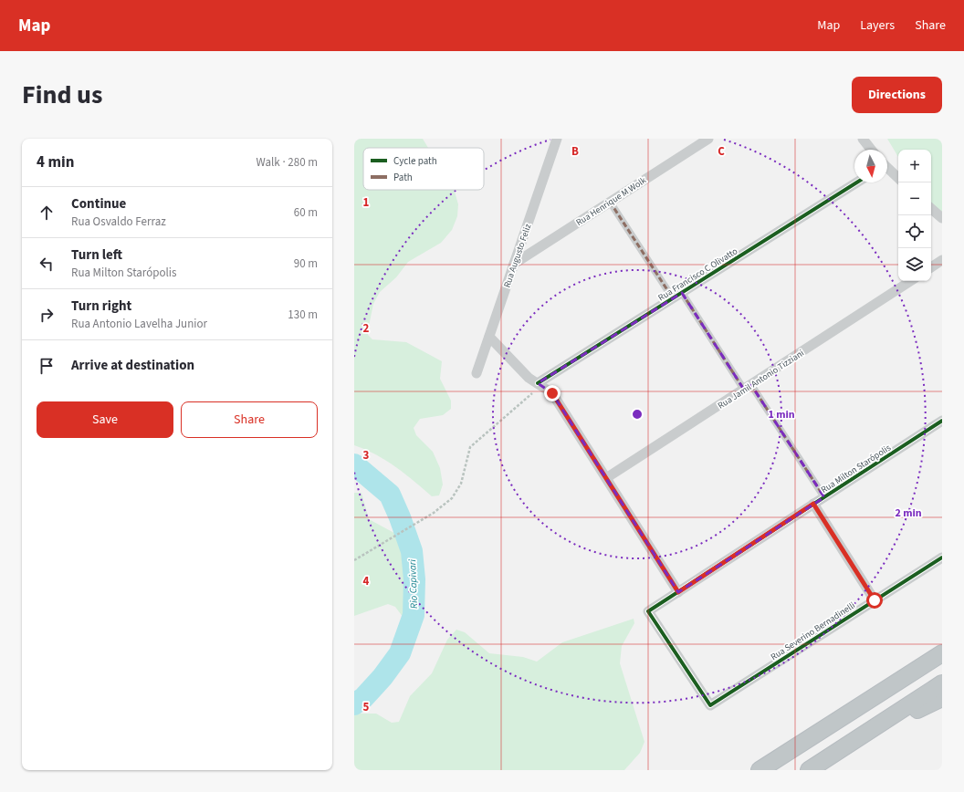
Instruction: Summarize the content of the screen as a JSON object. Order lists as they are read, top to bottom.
{
  "streets": {
    "street": [
      "Rua Henrique M Wolk",
      "Rua Augusto Feliz",
      "Rua Francisco C Olivatto",
      "Rua Jamil Antonio Tizziani",
      "Rua Milton Starópolis",
      "Rua Severino Bernadinelli"
    ]
  },
  "crossings": [
    ["Rua Henrique M Wolk", "Rua Augusto Feliz"],
    ["Rua Milton Starópolis", "Rua Severino Bernadinelli"]
  ],
  "water": ["Rio Capivari"],
  "legend": ["Cycle path", "Path"],
  "north": "bottom",
  "page": {
    "header": "Map",
    "nav": ["Map", "Layers", "Share"],
    "title": "Find us",
    "buttons": [
      "Directions",
      ["Save", "Share"]
    ],
    "heading": ["4 min", "Walk · 280 m"],
    "map_buttons": ["+", "−"],
    "list": [
      ["Continue", "Rua Osvaldo Ferraz", "60 m"],
      ["Turn left", "Rua Milton Starópolis", "90 m"],
      ["Turn right", "Rua Antonio Lavelha Junior", "130 m"],
      "Arrive at destination"
    ]
  },
  "grid": {
    "columns": ["B", "C"],
    "rows": [
      "1",
      "2",
      "3",
      "4",
      "5"
    ]
  },
  "rings": ["1 min", "2 min"]
}
